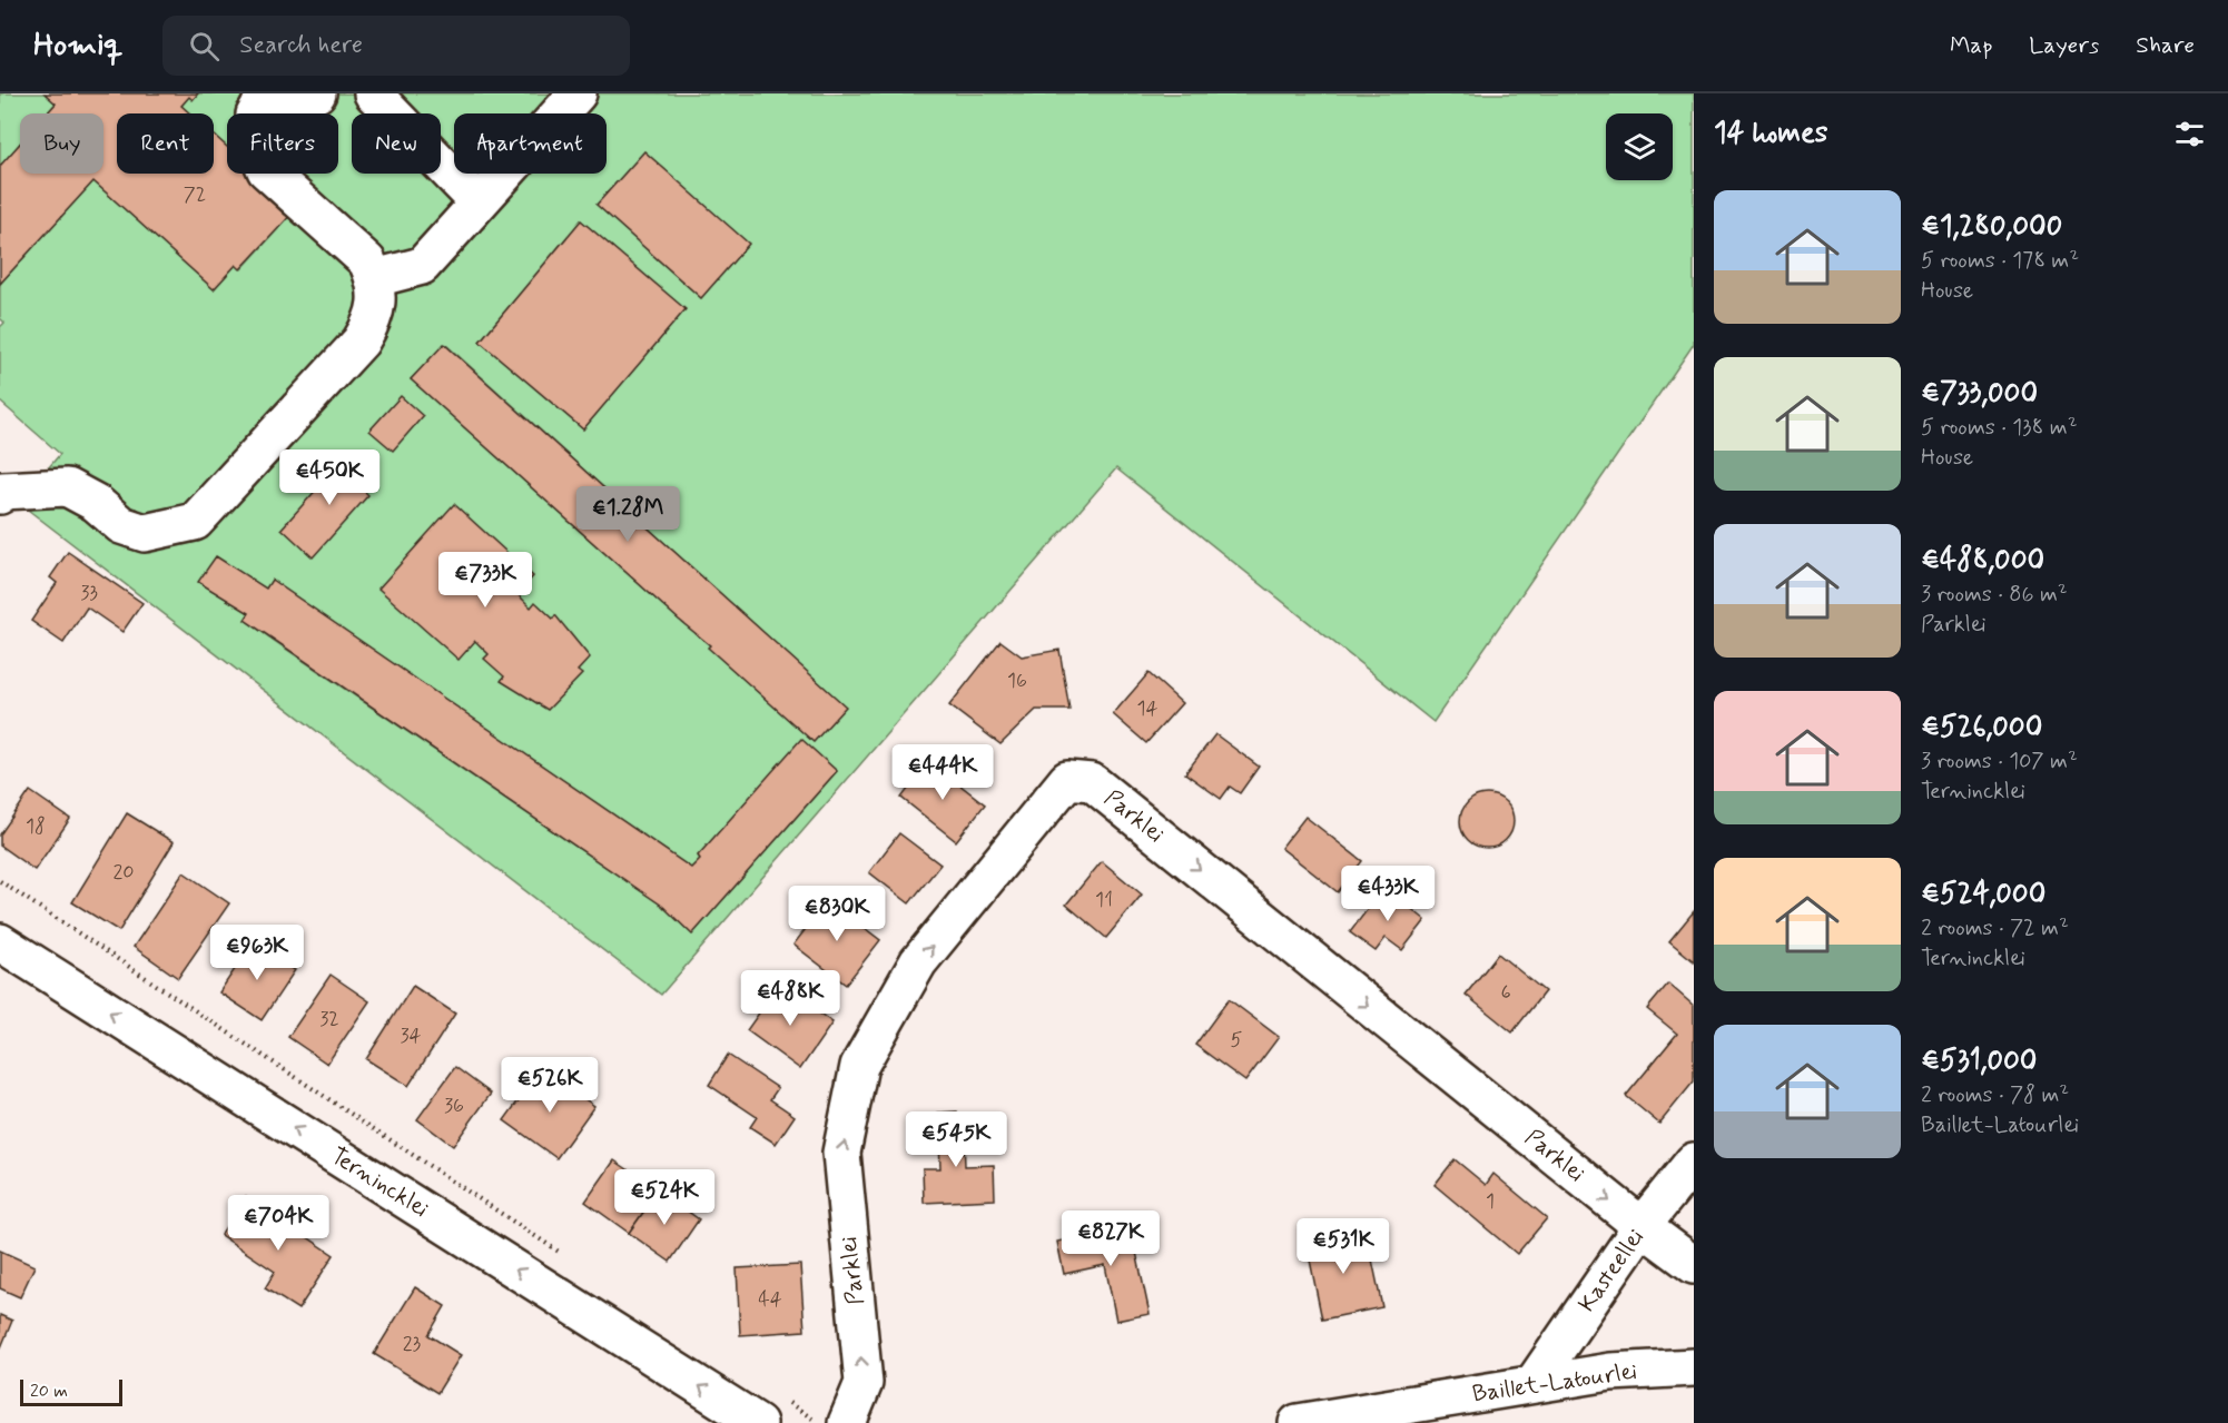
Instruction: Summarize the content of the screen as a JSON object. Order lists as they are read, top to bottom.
{
  "streets": {
    "street": [
      "Parklei",
      "Ternincklei",
      "Kasteellei",
      "Baillet-Latourlei"
    ]
  },
  "crossings": [
    ["Parklei", "Kasteellei"],
    ["Kasteellei", "Baillet-Latourlei"]
  ],
  "one_way": ["Ternincklei"],
  "house_numbers": [
    "72",
    "33",
    "16",
    "14",
    "18",
    "20",
    "11",
    "6",
    "32",
    "34",
    "5",
    "36",
    "1",
    "44",
    "23"
  ],
  "scale_bar": "20 m",
  "page": {
    "header": "Homiq",
    "search": "Search here",
    "nav": ["Map", "Layers", "Share"],
    "heading": "14 homes",
    "chip": [
      "Buy",
      "Rent",
      "Filters",
      "New",
      "Apartment"
    ],
    "list": [
      {
        "name": "€1,280,000",
        "note": "5 rooms · 178 m² · House"
      },
      {
        "name": "€733,000",
        "note": "5 rooms · 138 m² · House"
      },
      {
        "name": "€488,000",
        "note": "3 rooms · 86 m² · Parklei"
      },
      {
        "name": "€526,000",
        "note": "3 rooms · 107 m² · Ternincklei"
      },
      {
        "name": "€524,000",
        "note": "2 rooms · 72 m² · Ternincklei"
      },
      {
        "name": "€531,000",
        "note": "2 rooms · 78 m² · Baillet-Latourlei"
      }
    ],
    "price": [
      "€450K",
      "€1.28M",
      "€733K",
      "€444K",
      "€433K",
      "€830K",
      "€963K",
      "€488K",
      "€526K",
      "€545K",
      "€524K",
      "€704K",
      "€827K",
      "€531K"
    ],
    "scale": "20 m"
  }
}
